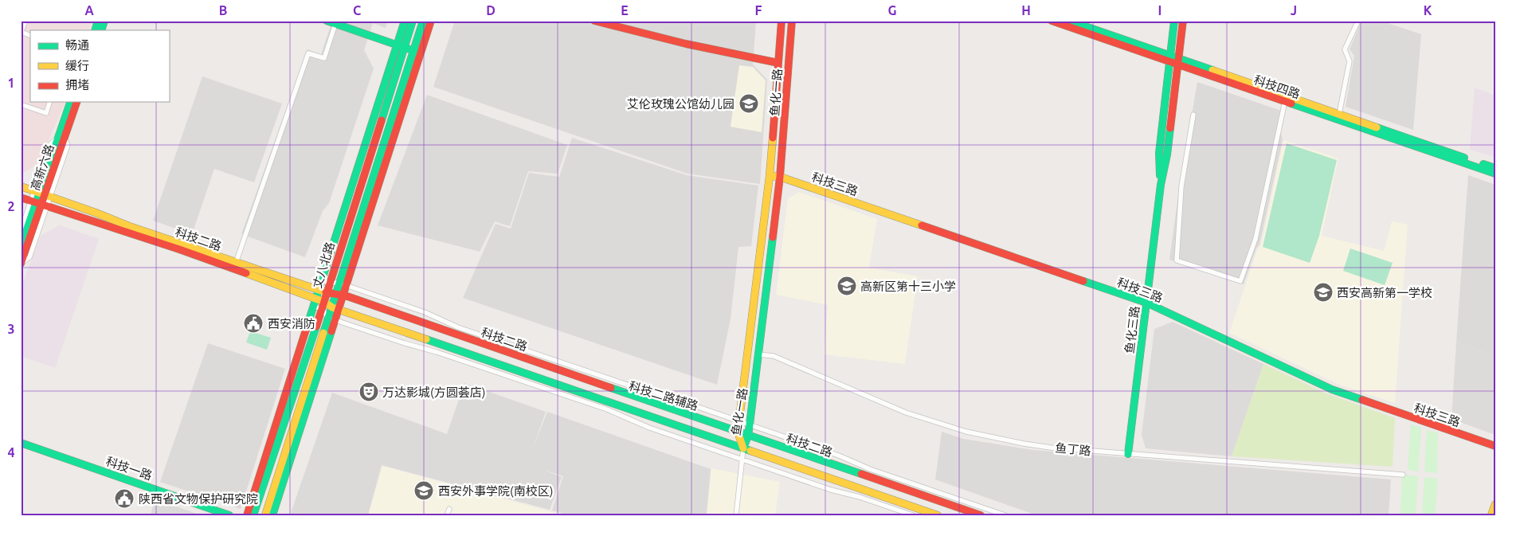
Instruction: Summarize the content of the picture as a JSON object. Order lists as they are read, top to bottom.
{
  "streets": {
    "main road": [
      "科技四路",
      "鱼化一路",
      "高新六路",
      "科技三路",
      "科技二路",
      "丈八北路",
      "鱼化三路",
      "科技一路"
    ],
    "street": ["科技二路辅路", "鱼丁路"]
  },
  "crossings": [
    ["科技四路", "鱼化三路"],
    ["鱼化一路", "科技三路"],
    ["鱼化一路", "科技二路"],
    ["鱼化一路", "科技二路辅路"],
    ["鱼化一路", "鱼丁路"],
    ["高新六路", "科技二路"],
    ["科技三路", "鱼化三路"],
    ["科技二路", "丈八北路"],
    ["丈八北路", "科技二路辅路"],
    ["鱼化三路", "鱼丁路"]
  ],
  "places": {
    "school or university": [
      "艾伦玫瑰公馆幼儿园",
      "高新区第十三小学",
      "西安高新第一学校",
      "西安外事学院(南校区)"
    ],
    "public building": ["西安消防", "陕西省文物保护研究院"],
    "theatre": ["万达影城(方圆荟店)"]
  },
  "legend": ["畅通", "缓行", "拥堵"],
  "grid": {
    "columns": [
      "A",
      "B",
      "C",
      "D",
      "E",
      "F",
      "G",
      "H",
      "I",
      "J",
      "K"
    ],
    "rows": [
      "1",
      "2",
      "3",
      "4"
    ]
  }
}
